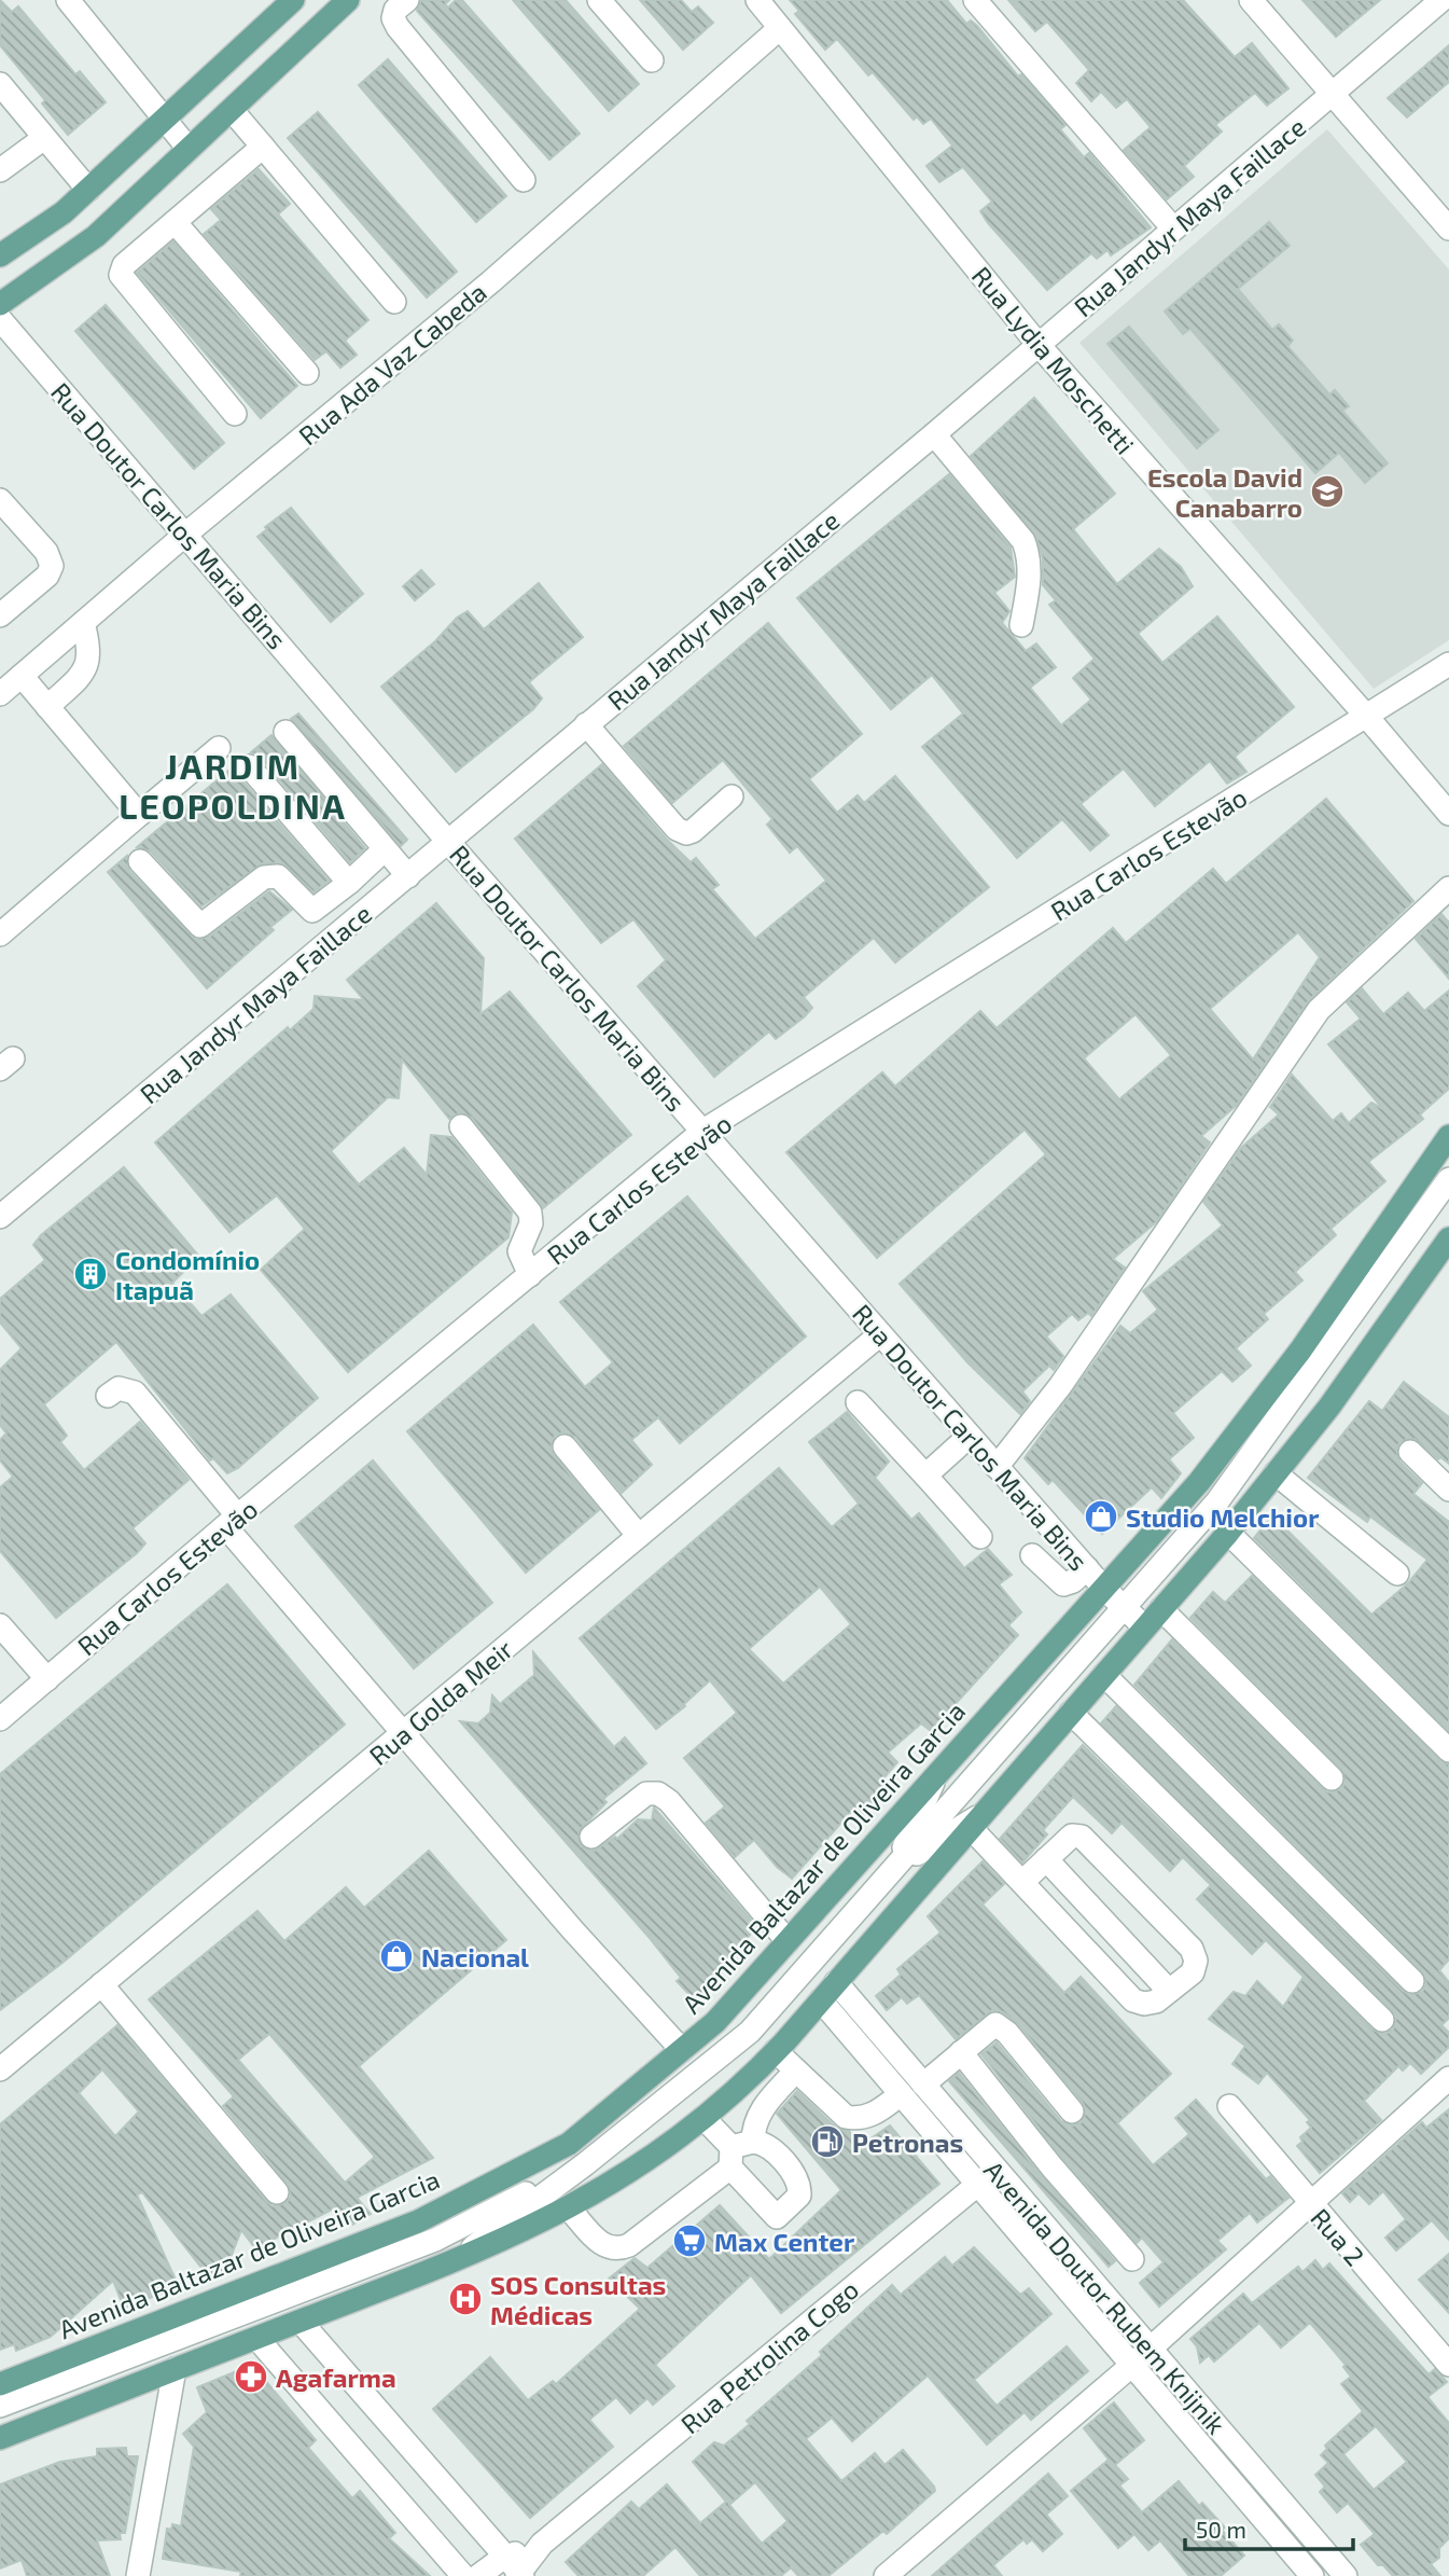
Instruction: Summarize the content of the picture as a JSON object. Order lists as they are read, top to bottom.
{
  "streets": {
    "main road": ["Avenida Baltazar de Oliveira Garcia"],
    "street": [
      "Rua Jandyr Maya Faillace",
      "Rua Lydia Moschetti",
      "Rua Ada Vaz Cabeda",
      "Rua Doutor Carlos Maria Bins",
      "Rua Carlos Estevão",
      "Rua Golda Meir",
      "Rua 2",
      "Avenida Doutor Rubem Knijnik",
      "Rua Petrolina Cogo"
    ]
  },
  "crossings": [
    ["Rua Jandyr Maya Faillace", "Rua Lydia Moschetti"],
    ["Rua Jandyr Maya Faillace", "Rua Doutor Carlos Maria Bins"],
    ["Rua Lydia Moschetti", "Rua Ada Vaz Cabeda"],
    ["Rua Lydia Moschetti", "Rua Carlos Estevão"],
    ["Rua Ada Vaz Cabeda", "Rua Doutor Carlos Maria Bins"],
    ["Rua Doutor Carlos Maria Bins", "Rua Carlos Estevão"],
    ["Rua Doutor Carlos Maria Bins", "Rua Golda Meir"],
    ["Rua Doutor Carlos Maria Bins", "Avenida Baltazar de Oliveira Garcia"],
    ["Avenida Doutor Rubem Knijnik", "Rua Petrolina Cogo"]
  ],
  "districts": ["JARDIM LEOPOLDINA"],
  "places": {
    "school or university": ["Escola David Canabarro"],
    "building": ["Condomínio Itapuã"],
    "shop": ["Studio Melchior", "Nacional"],
    "fuel station": ["Petronas"],
    "supermarket": ["Max Center"],
    "hospital": ["SOS Consultas Médicas"],
    "pharmacy": ["Agafarma"]
  },
  "scale_bar": "50 m"
}
